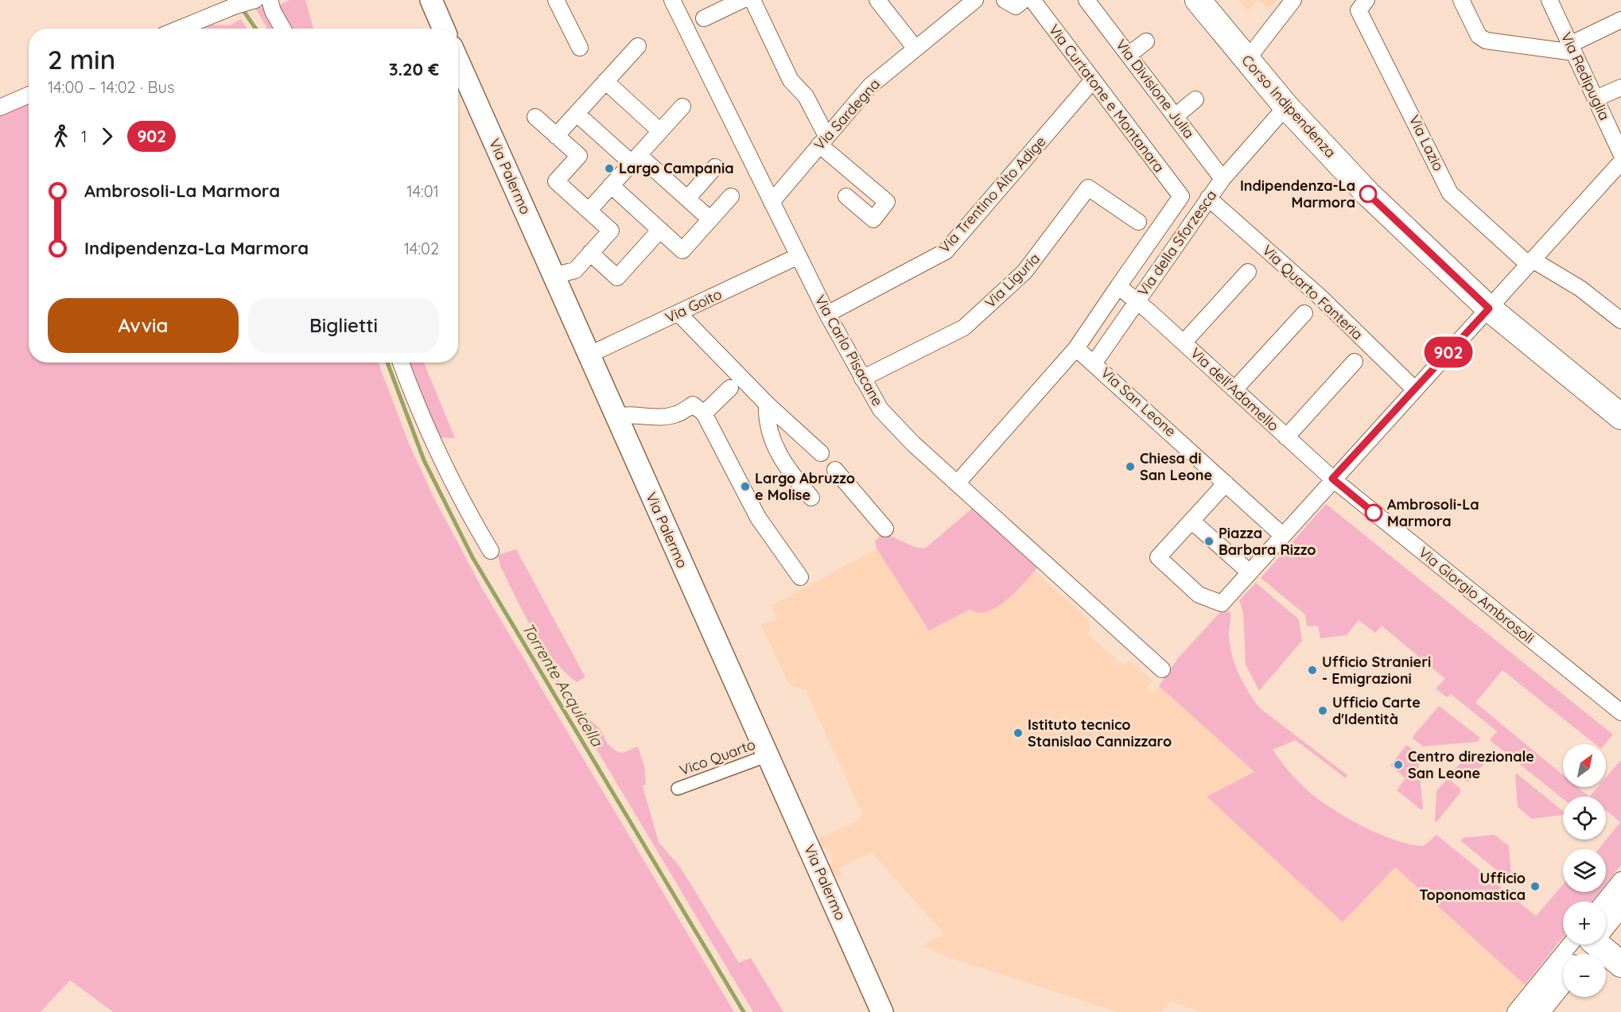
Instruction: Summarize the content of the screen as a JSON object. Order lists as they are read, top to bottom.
{
  "streets": {
    "main road": ["Corso Indipendenza", "Via Palermo"],
    "street": [
      "Via Redipuglia",
      "Via Divisione Julia",
      "Via Curtatone e Montanara",
      "Via Sardegna",
      "Via Lazio",
      "Via Trentino Alto Adige",
      "Via della Sforzesca",
      "Via Liguria",
      "Via Quarto Fanteria",
      "Via Goito",
      "Via Carlo Pisacane",
      "Via dell'Adamello",
      "Via San Leone",
      "Via Giorgio Ambrosoli",
      "Vico Quarto"
    ]
  },
  "crossings": [
    ["Via Divisione Julia", "Via della Sforzesca"],
    ["Via Curtatone e Montanara", "Via Trentino Alto Adige"],
    ["Via Curtatone e Montanara", "Via della Sforzesca"],
    ["Corso Indipendenza", "Via della Sforzesca"],
    ["Via Sardegna", "Via Carlo Pisacane"],
    ["Via Palermo", "Via Goito"],
    ["Via Palermo", "Vico Quarto"],
    ["Via Trentino Alto Adige", "Via Carlo Pisacane"],
    ["Via della Sforzesca", "Via Quarto Fanteria"],
    ["Via della Sforzesca", "Via dell'Adamello"],
    ["Via Liguria", "Via Carlo Pisacane"],
    ["Via Goito", "Via Carlo Pisacane"],
    ["Via dell'Adamello", "Via Giorgio Ambrosoli"]
  ],
  "water": ["Torrente Acquicella"],
  "places": [
    "Largo Campania",
    "Indipendenza-La Marmora",
    "Chiesa di San Leone",
    "Largo Abruzzo e Molise",
    "Ambrosoli-La Marmora",
    "Piazza Barbara Rizzo",
    "Ufficio Stranieri - Emigrazioni",
    "Ufficio Carte d'Identità",
    "Istituto tecnico Stanislao Cannizzaro",
    "Centro direzionale San Leone",
    "Ufficio Toponomastica"
  ],
  "lines": ["bus line 902"],
  "north": "top right",
  "page": {
    "on_map": "902",
    "heading": ["2 min", "14:00 – 14:02 · Bus", "3.20 €"],
    "legs": ["1", "902"],
    "list": [
      {
        "name": "Ambrosoli-La Marmora",
        "value": "14:01"
      },
      {
        "name": "Indipendenza-La Marmora",
        "value": "14:02"
      }
    ],
    "buttons": ["Avvia", "Biglietti"],
    "map_buttons": ["+", "−"]
  }
}
